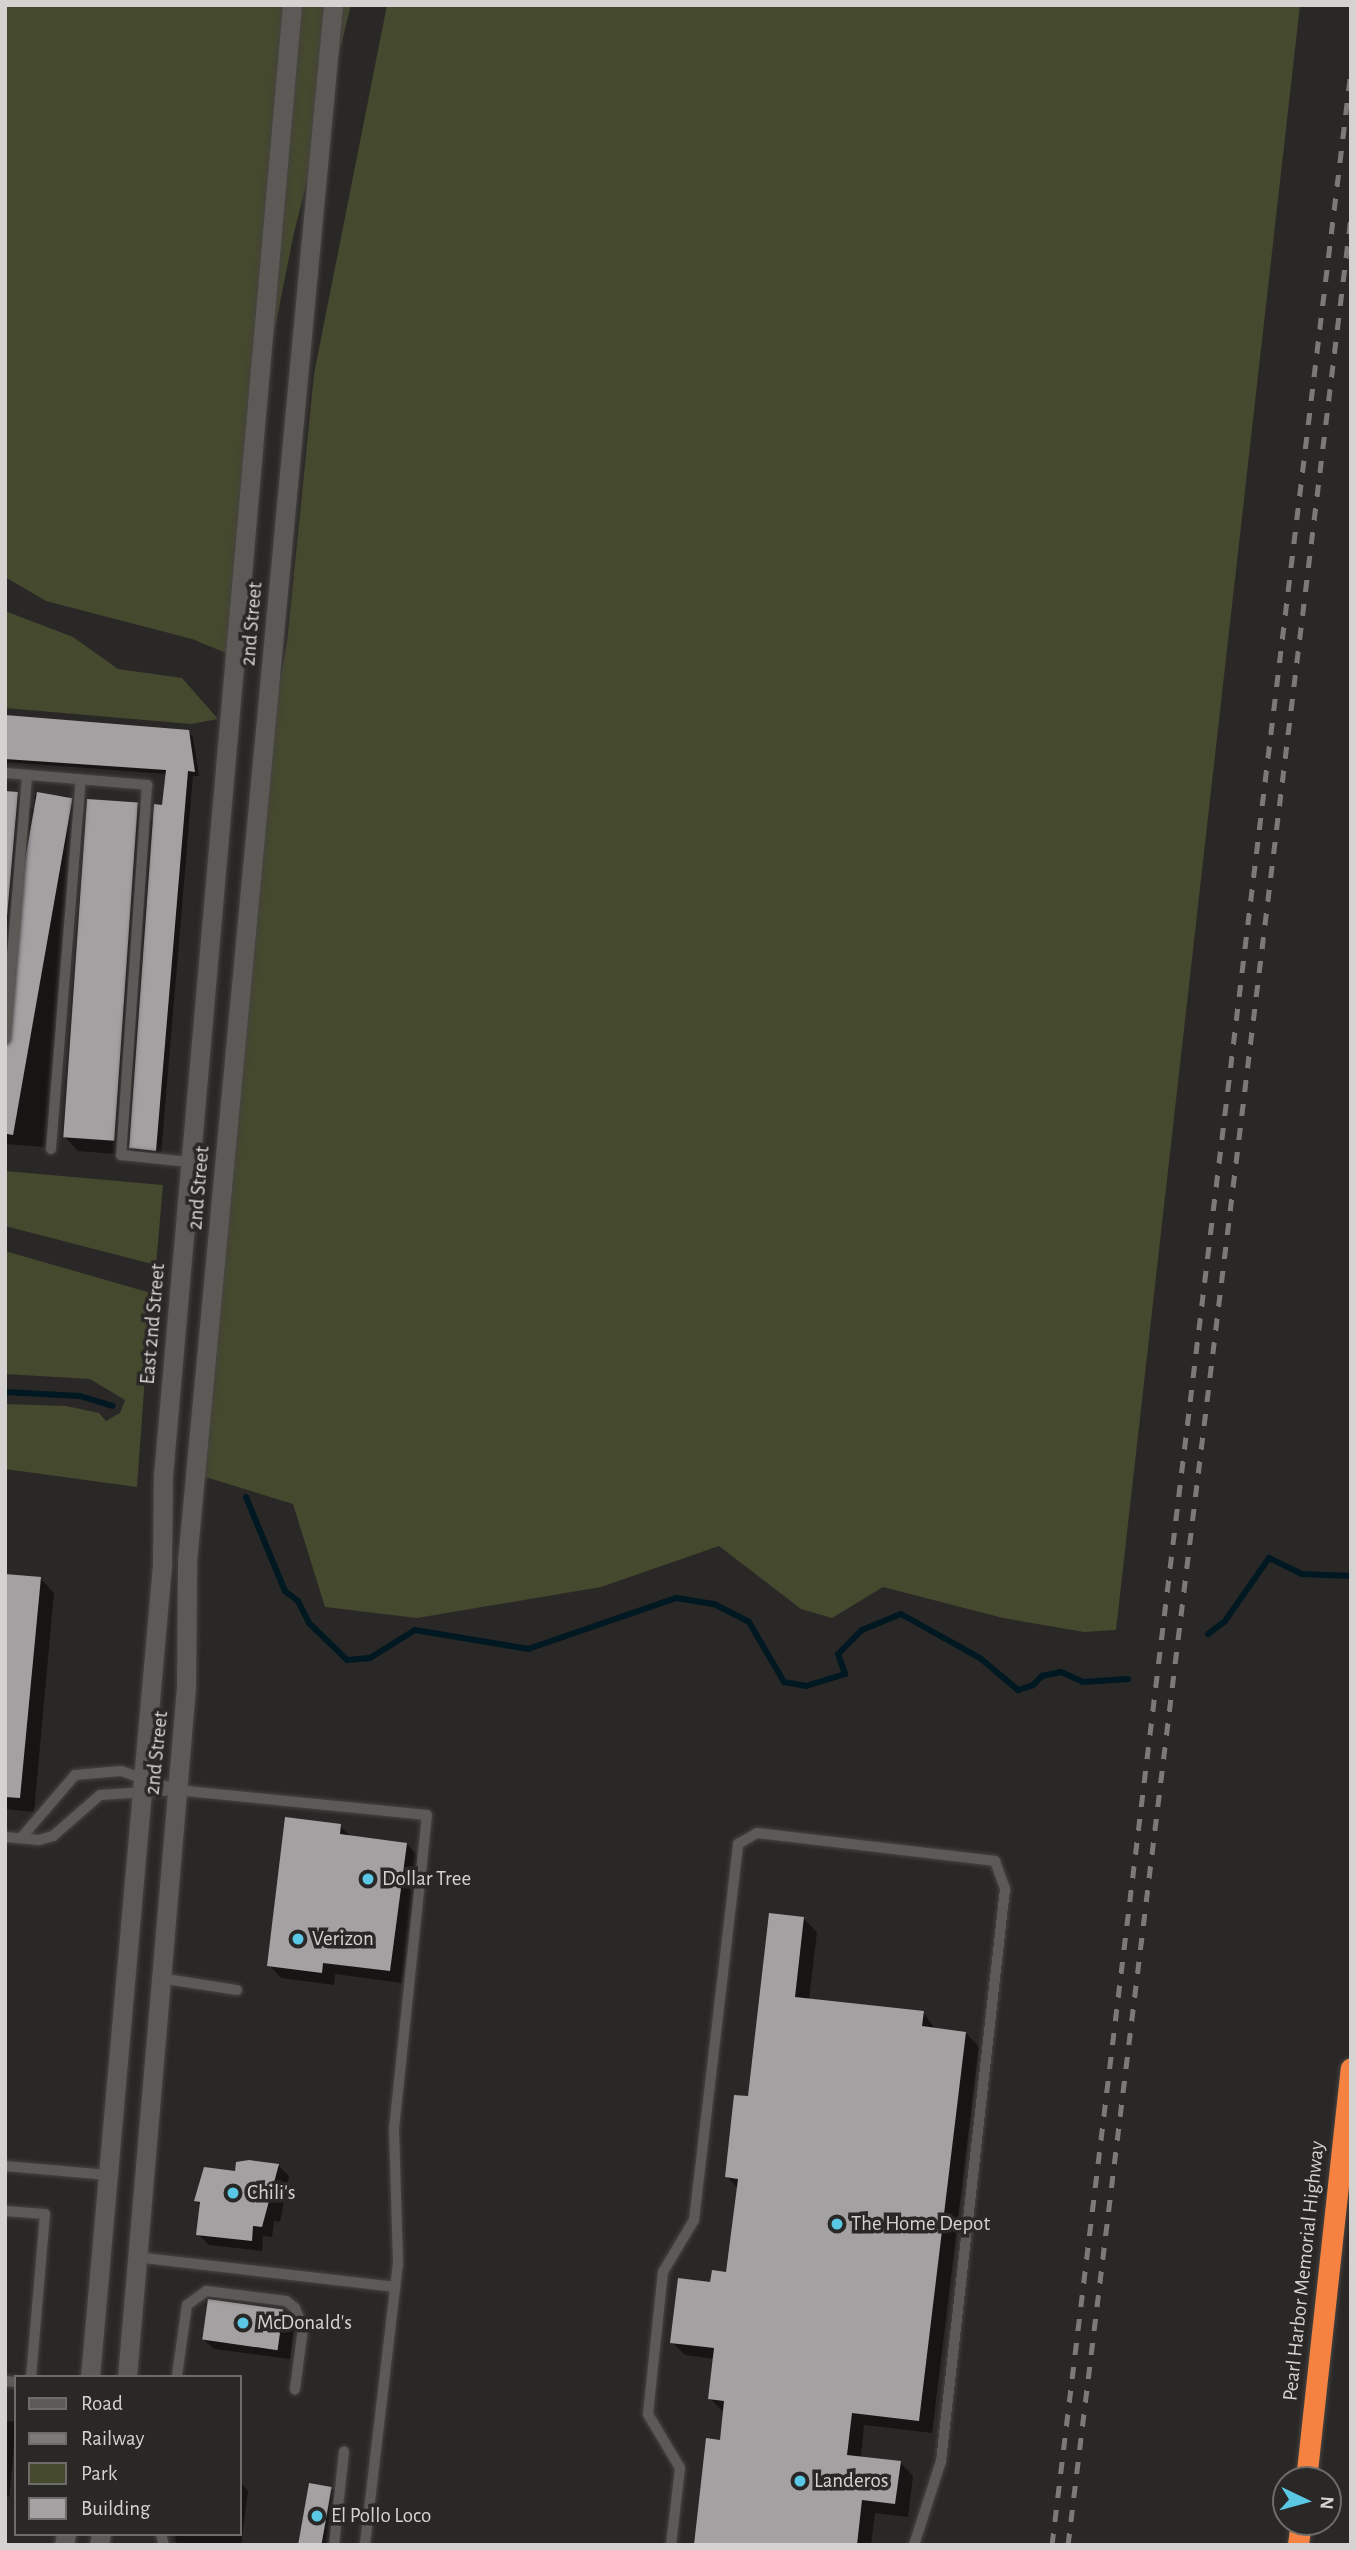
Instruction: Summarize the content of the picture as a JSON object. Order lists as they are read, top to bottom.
{
  "streets": {
    "highway": ["Pearl Harbor Memorial Highway"],
    "street": ["2nd Street", "East 2nd Street"]
  },
  "crossings": [
    ["2nd Street", "East 2nd Street"]
  ],
  "places": [
    "Dollar Tree",
    "Verizon",
    "Chili's",
    "The Home Depot",
    "McDonald's",
    "Landeros",
    "El Pollo Loco"
  ],
  "legend": [
    "Road",
    "Railway",
    "Park",
    "Building"
  ],
  "north": "right"
}
